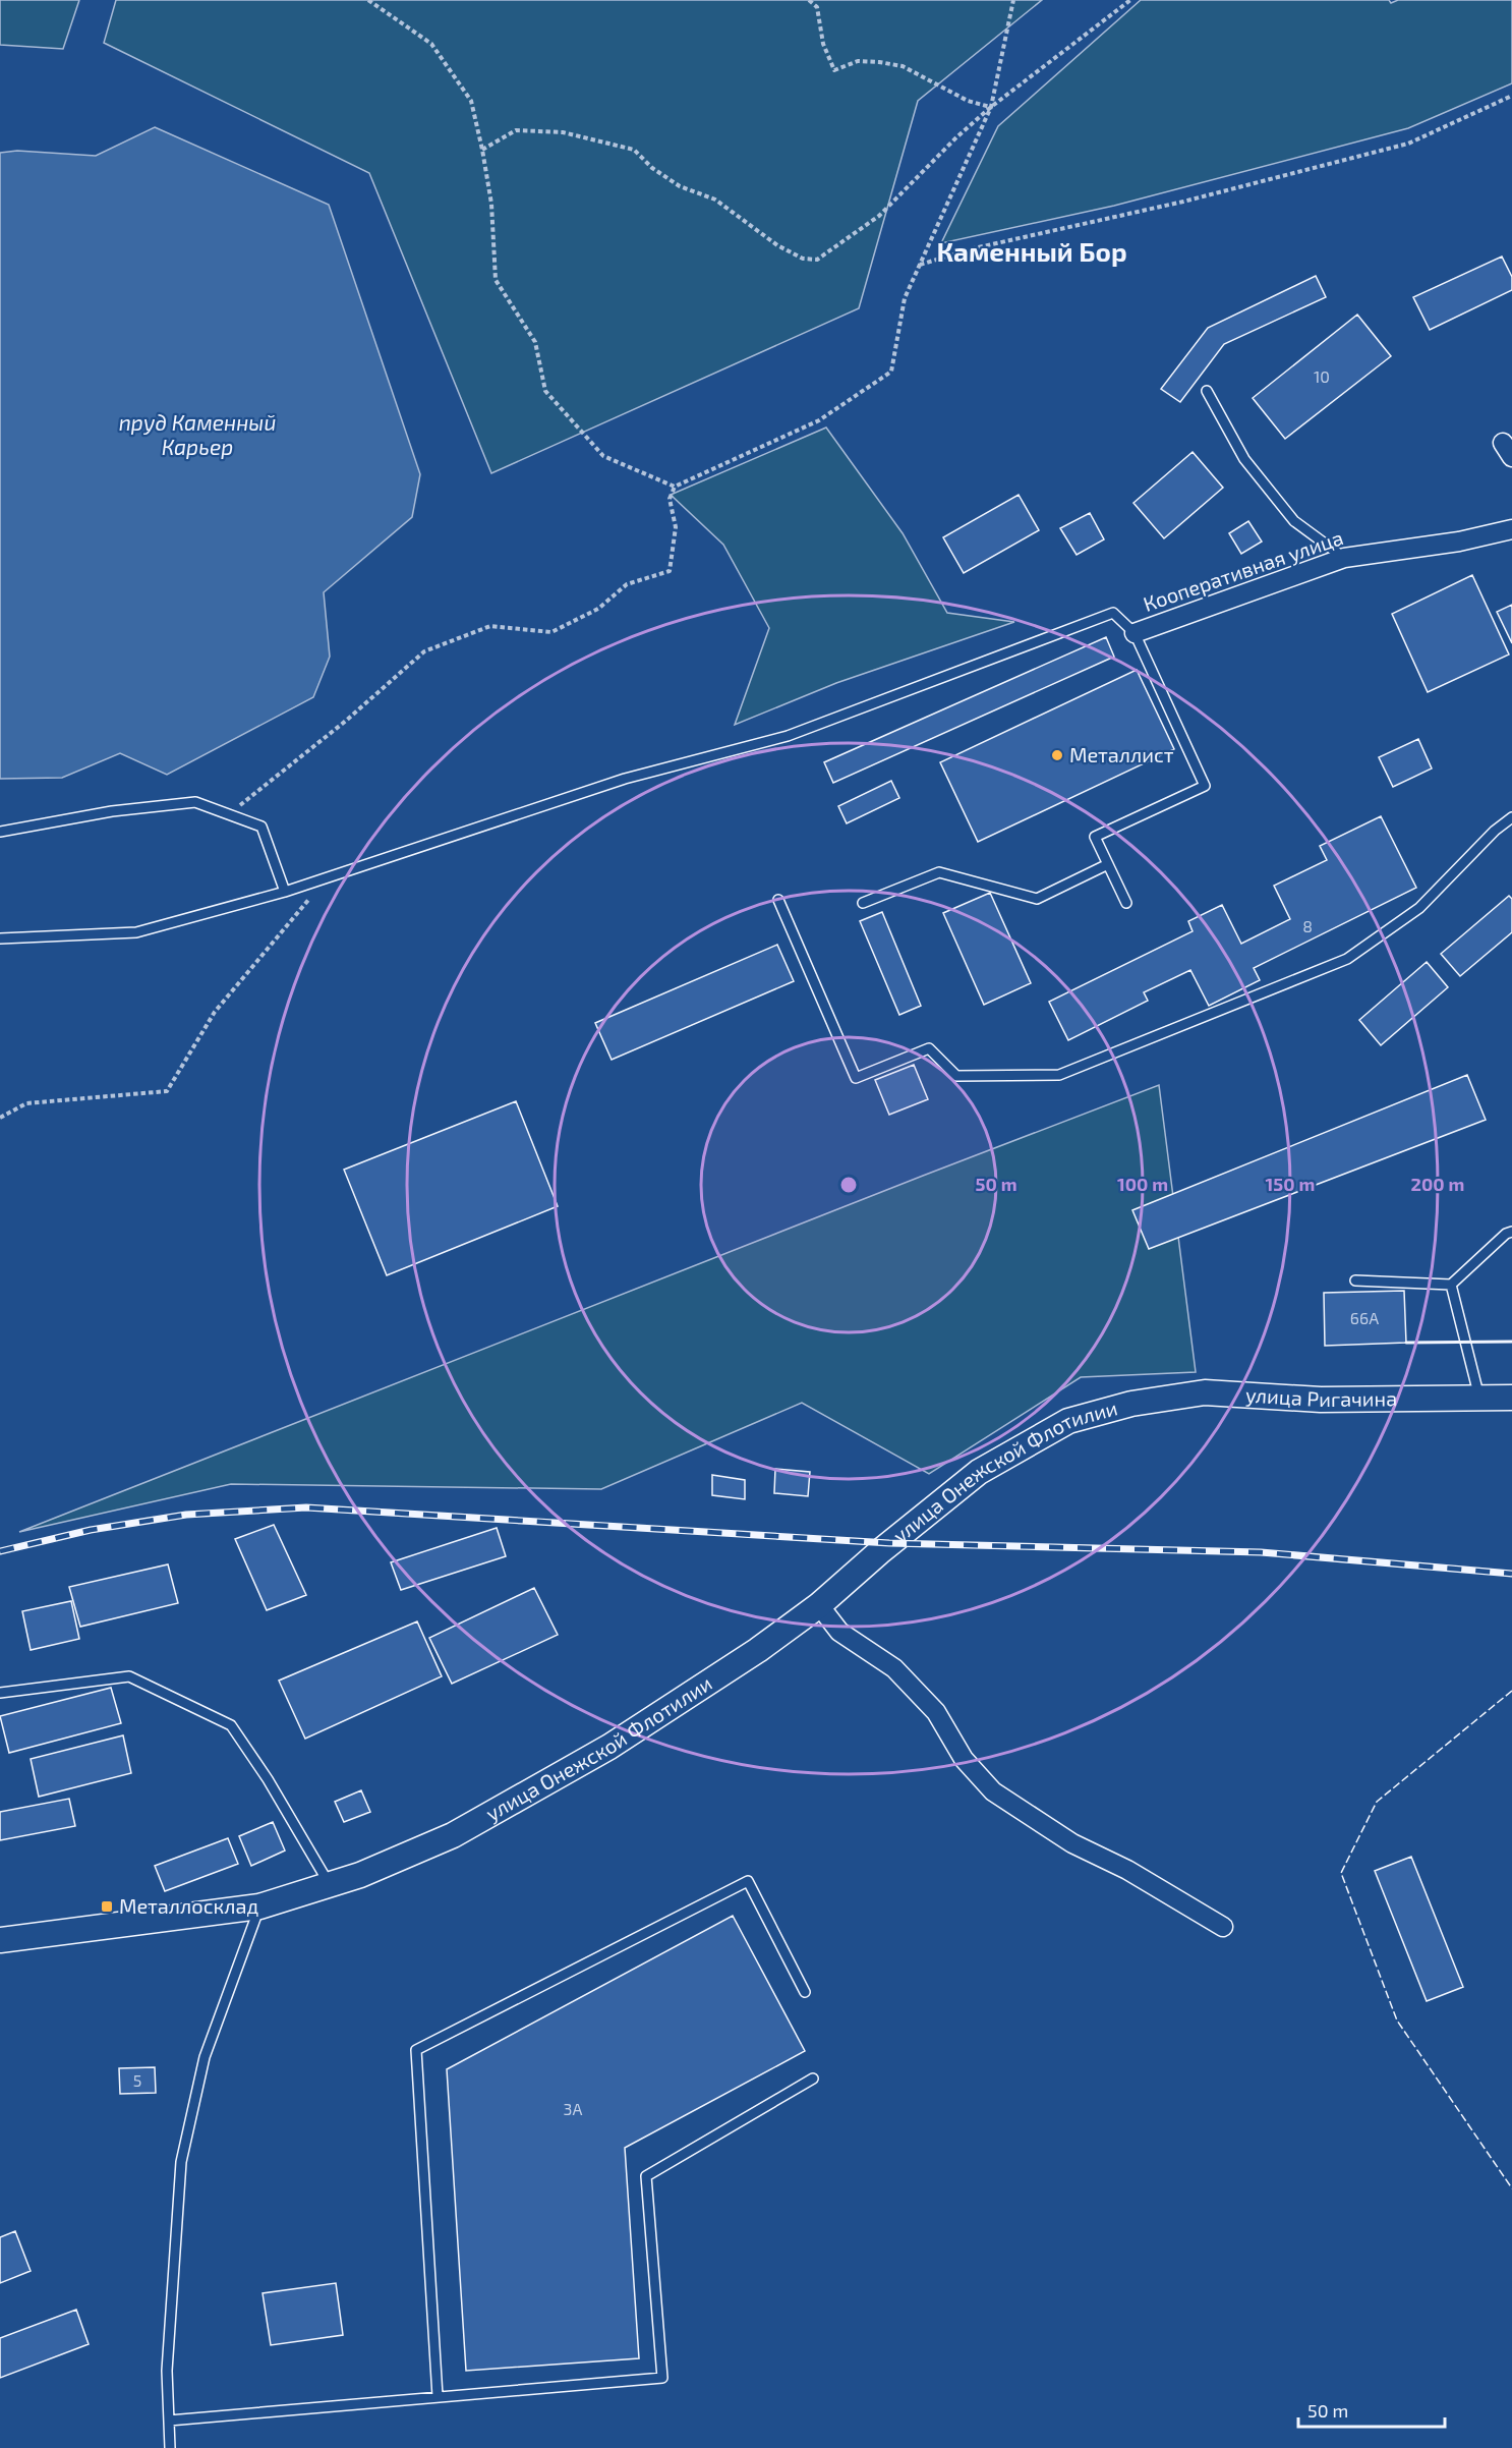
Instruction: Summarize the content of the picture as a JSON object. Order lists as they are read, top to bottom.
{
  "streets": {
    "main road": ["улица Ригачина", "улица Онежской Флотилии"],
    "street": ["Кооперативная улица"]
  },
  "crossings": [
    ["улица Ригачина", "улица Онежской Флотилии"]
  ],
  "districts": ["Каменный Бор"],
  "water": ["пруд Каменный Карьер"],
  "places": {
    "other": ["Металлист"],
    "transit": ["Металлосклад"]
  },
  "house_numbers": [
    "10",
    "8",
    "66А",
    "5",
    "3А"
  ],
  "scale_bar": "50 m",
  "rings": [
    "50 m",
    "100 m",
    "150 m",
    "200 m"
  ]
}
